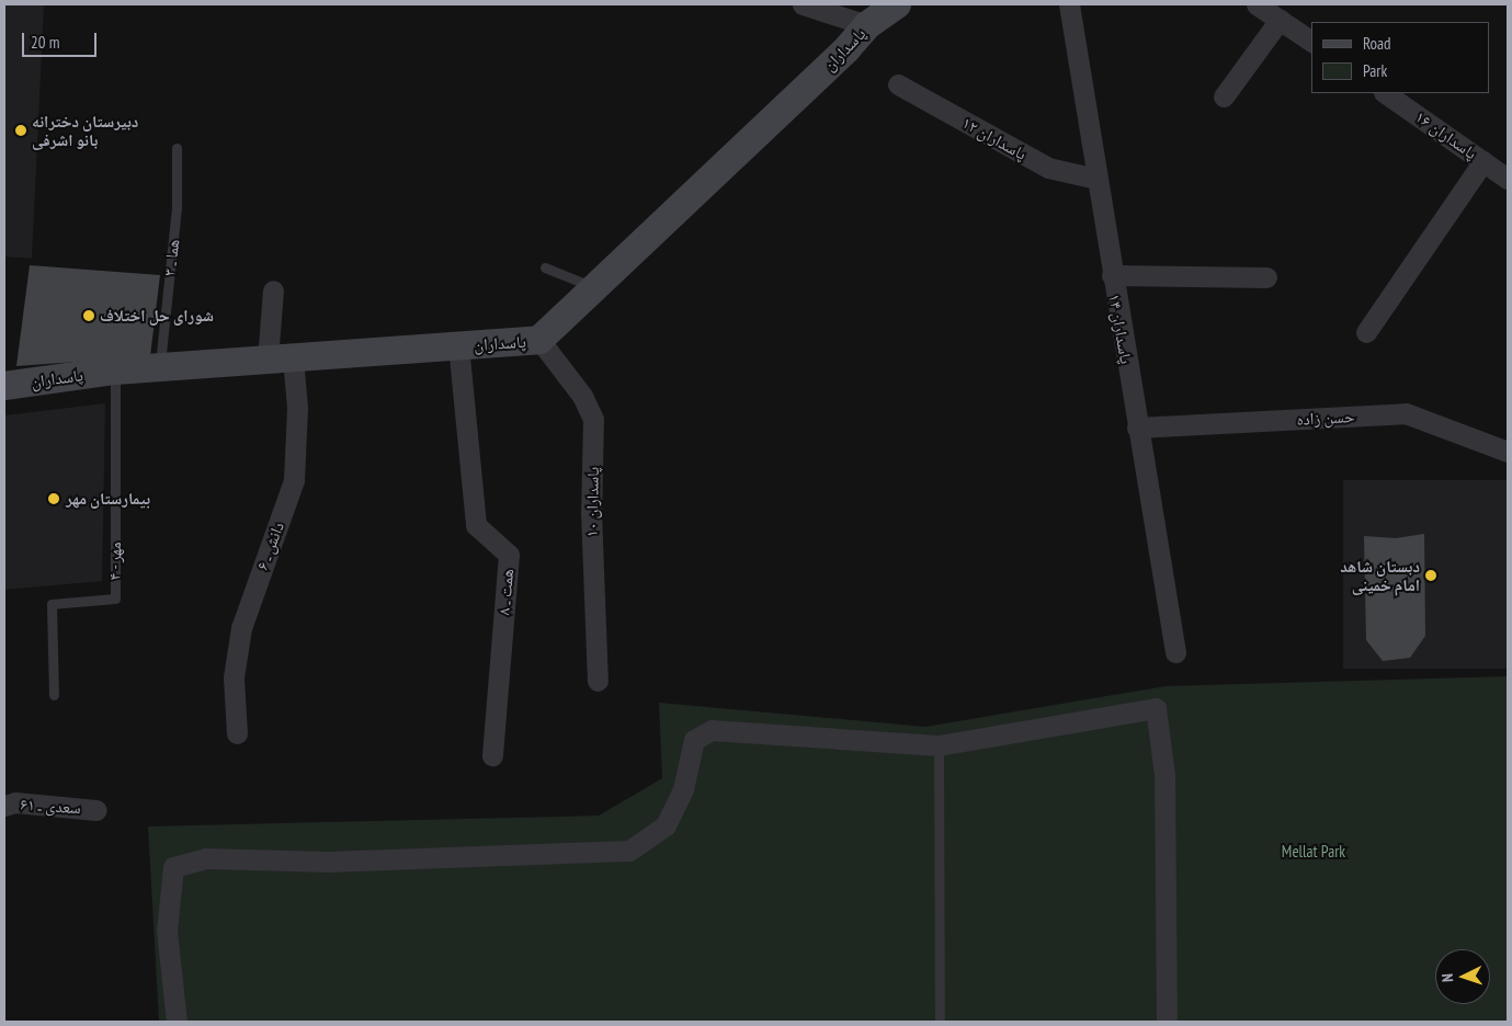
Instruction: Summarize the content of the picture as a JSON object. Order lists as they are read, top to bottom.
{
  "streets": {
    "street": [
      "پاسداران",
      "پاسداران ۱۶",
      "پاسداران ۱۲",
      "پاسداران ۱۴",
      "حسن زاده",
      "پاسداران ۱۰",
      "دانش ـ ۶",
      "همت ـ ۸",
      "سعدی ـ ۶۱"
    ],
    "lane": ["هما ـ ۳", "مهر - ۴"]
  },
  "crossings": [
    ["پاسداران", "هما ـ ۳"],
    ["پاسداران", "پاسداران ۱۰"],
    ["پاسداران", "دانش ـ ۶"],
    ["پاسداران", "مهر - ۴"],
    ["پاسداران", "همت ـ ۸"],
    ["پاسداران ۱۲", "پاسداران ۱۴"],
    ["پاسداران ۱۴", "حسن زاده"]
  ],
  "parks": ["Mellat Park"],
  "places": [
    "دبیرستان دخترانه بانو اشرفی",
    "شورای حل اختلاف",
    "بیمارستان مهر",
    "دبستان شاهد امام خمینی"
  ],
  "legend": ["Road", "Park"],
  "scale_bar": "20 m",
  "north": "left"
}
